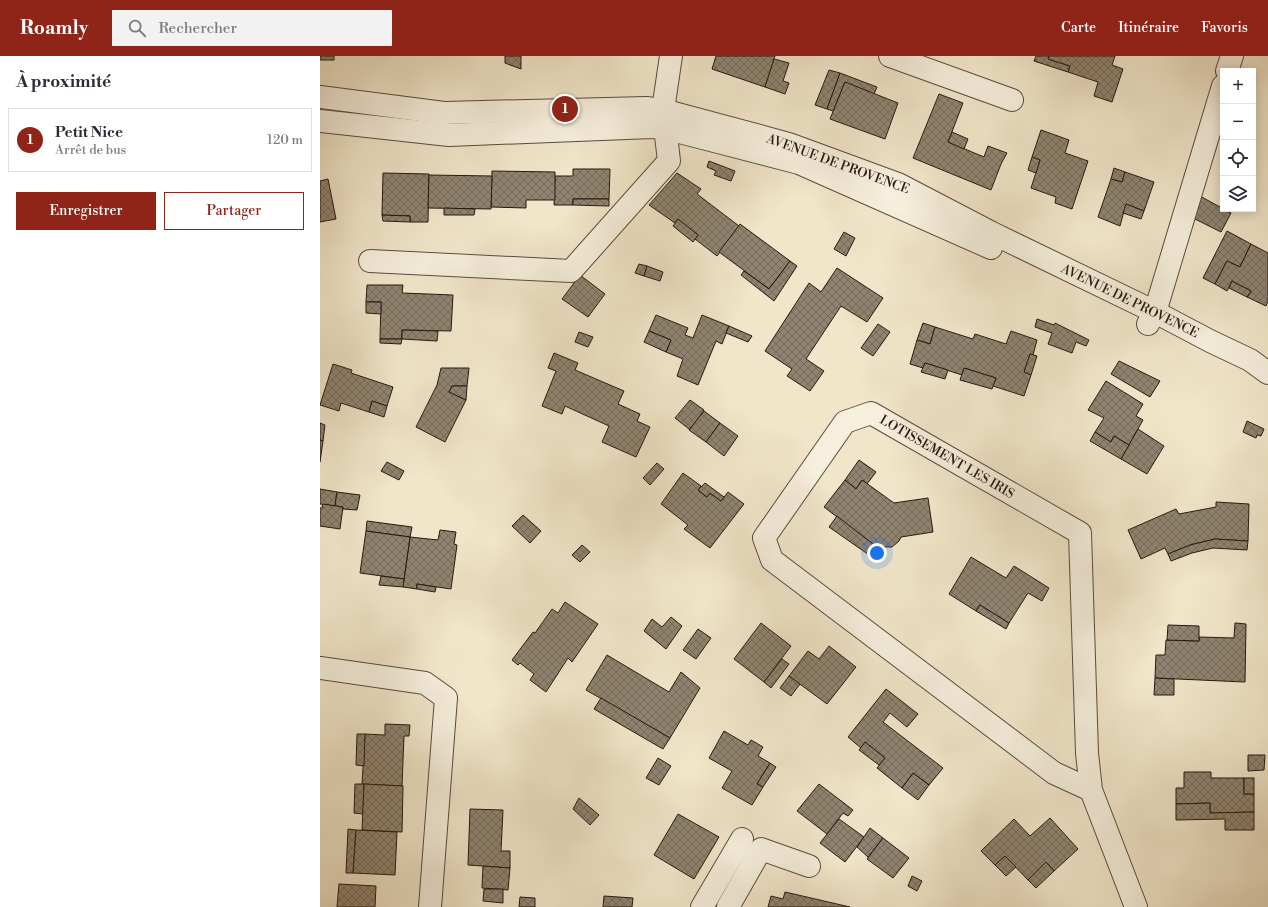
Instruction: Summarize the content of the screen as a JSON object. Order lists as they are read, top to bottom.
{
  "streets": {
    "street": ["AVENUE DE PROVENCE", "LOTISSEMENT LES IRIS"]
  },
  "page": {
    "header": "Roamly",
    "search": "Rechercher",
    "nav": ["Carte", "Itinéraire", "Favoris"],
    "heading": "À proximité",
    "map_buttons": ["+", "−"],
    "pins": "1",
    "list": [
      {
        "mark": "1",
        "name": "Petit Nice",
        "note": "Arrêt de bus",
        "value": "120 m"
      }
    ],
    "buttons": ["Enregistrer", "Partager"]
  }
}
